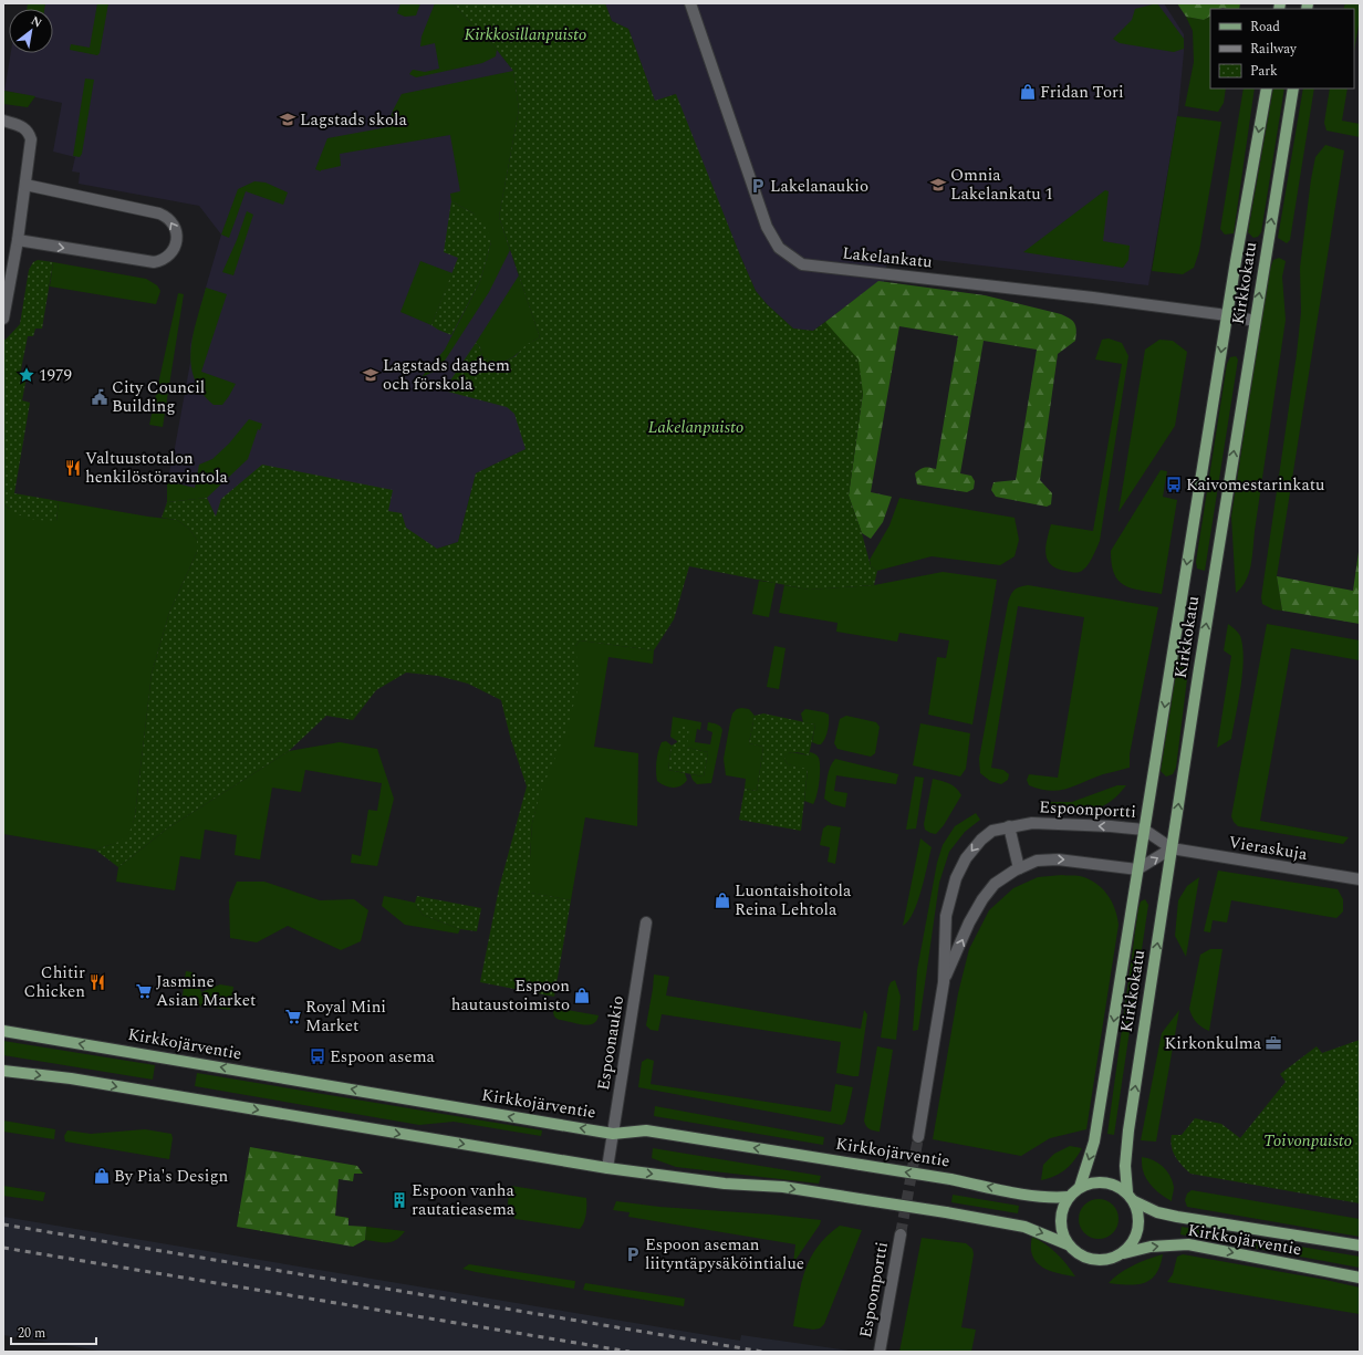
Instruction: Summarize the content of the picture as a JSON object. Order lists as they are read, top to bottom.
{
  "streets": {
    "main road": ["Kirkkokatu", "Kirkkojärventie"],
    "street": [
      "Lakelankatu",
      "Espoonportti",
      "Vieraskuja",
      "Espoonaukio"
    ]
  },
  "crossings": [
    ["Lakelankatu", "Kirkkokatu"],
    ["Kirkkokatu", "Espoonportti"],
    ["Kirkkokatu", "Vieraskuja"],
    ["Kirkkokatu", "Kirkkojärventie"],
    ["Espoonportti", "Vieraskuja"],
    ["Espoonaukio", "Kirkkojärventie"]
  ],
  "parks": ["Kirkkosillanpuisto", "Lakelanpuisto", "Toivonpuisto"],
  "places": {
    "shop": [
      "Fridan Tori",
      "Luontaishoitola Reina Lehtola",
      "Espoon hautaustoimisto",
      "By Pia's Design"
    ],
    "school or university": ["Lagstads skola", "Omnia Lakelankatu 1", "Lagstads daghem och förskola"],
    "parking": ["Lakelanaukio", "Espoon aseman liityntäpysäköintialue"],
    "place": ["1979"],
    "public building": ["City Council Building"],
    "restaurant": ["Valtuustotalon henkilöstöravintola", "Chitir Chicken"],
    "bus stop": ["Kaivomestarinkatu", "Espoon asema"],
    "supermarket": ["Jasmine Asian Market", "Royal Mini Market"],
    "office": ["Kirkonkulma"],
    "building": ["Espoon vanha rautatieasema"]
  },
  "legend": ["Road", "Railway", "Park"],
  "scale_bar": "20 m",
  "north": "top right"
}
